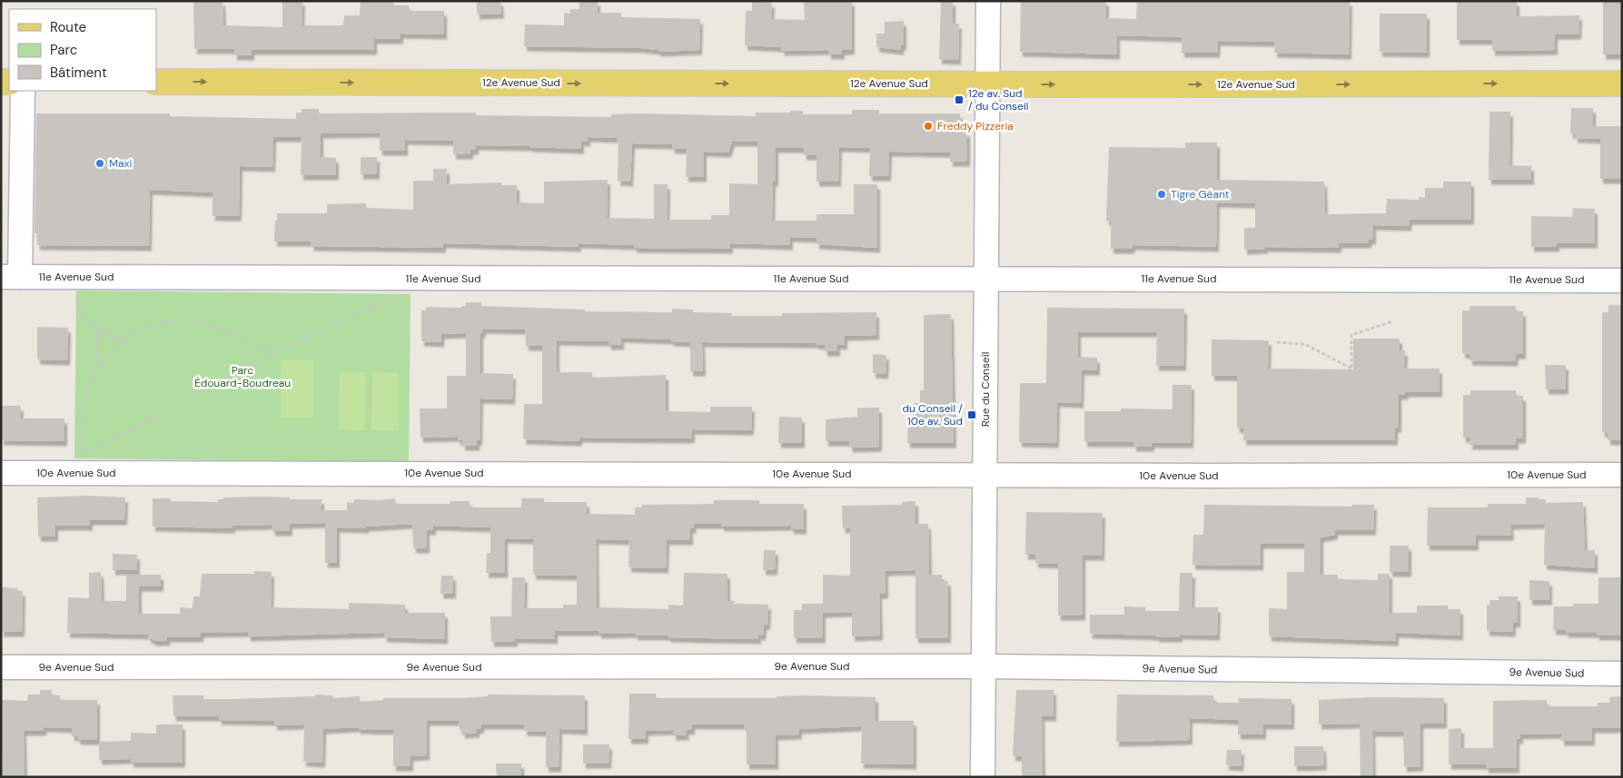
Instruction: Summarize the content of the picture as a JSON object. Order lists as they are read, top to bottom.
{
  "streets": {
    "main road": ["12e Avenue Sud"],
    "street": [
      "11e Avenue Sud",
      "Rue du Conseil",
      "10e Avenue Sud",
      "9e Avenue Sud"
    ]
  },
  "crossings": [
    ["12e Avenue Sud", "Rue du Conseil"],
    ["11e Avenue Sud", "Rue du Conseil"],
    ["Rue du Conseil", "10e Avenue Sud"],
    ["Rue du Conseil", "9e Avenue Sud"]
  ],
  "one_way": ["12e Avenue Sud"],
  "parks": ["Parc Édouard-Boudreau"],
  "places": {
    "transit": ["12e av. Sud / du Conseil", "du Conseil / 10e av. Sud"],
    "other": ["Freddy Pizzeria", "Maxi", "Tigre Géant"]
  },
  "legend": ["Route", "Parc", "Bâtiment"]
}
